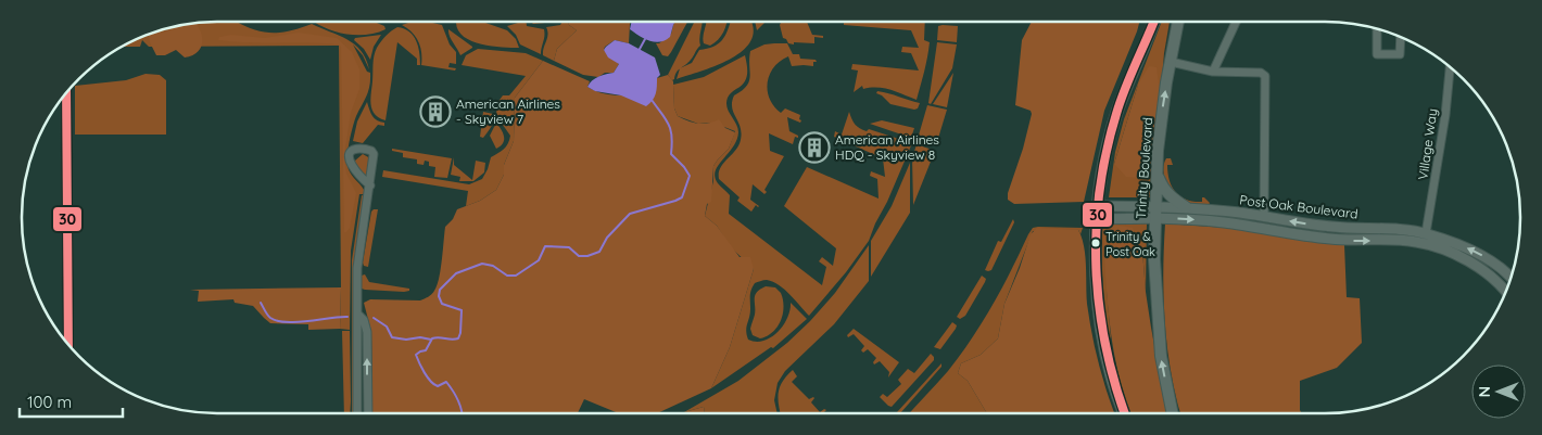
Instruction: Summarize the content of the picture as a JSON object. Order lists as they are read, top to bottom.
{
  "streets": {
    "main road": ["Trinity Boulevard"],
    "street": ["Village Way", "Post Oak Boulevard"]
  },
  "crossings": [
    ["Village Way", "Post Oak Boulevard"],
    ["Trinity Boulevard", "Post Oak Boulevard"]
  ],
  "places": {
    "building": ["American Airlines - Skyview 7", "American Airlines HDQ - Skyview 8"],
    "other": ["Trinity & Post Oak"]
  },
  "lines": ["transit line 30"],
  "scale_bar": "100 m",
  "north": "left"
}
